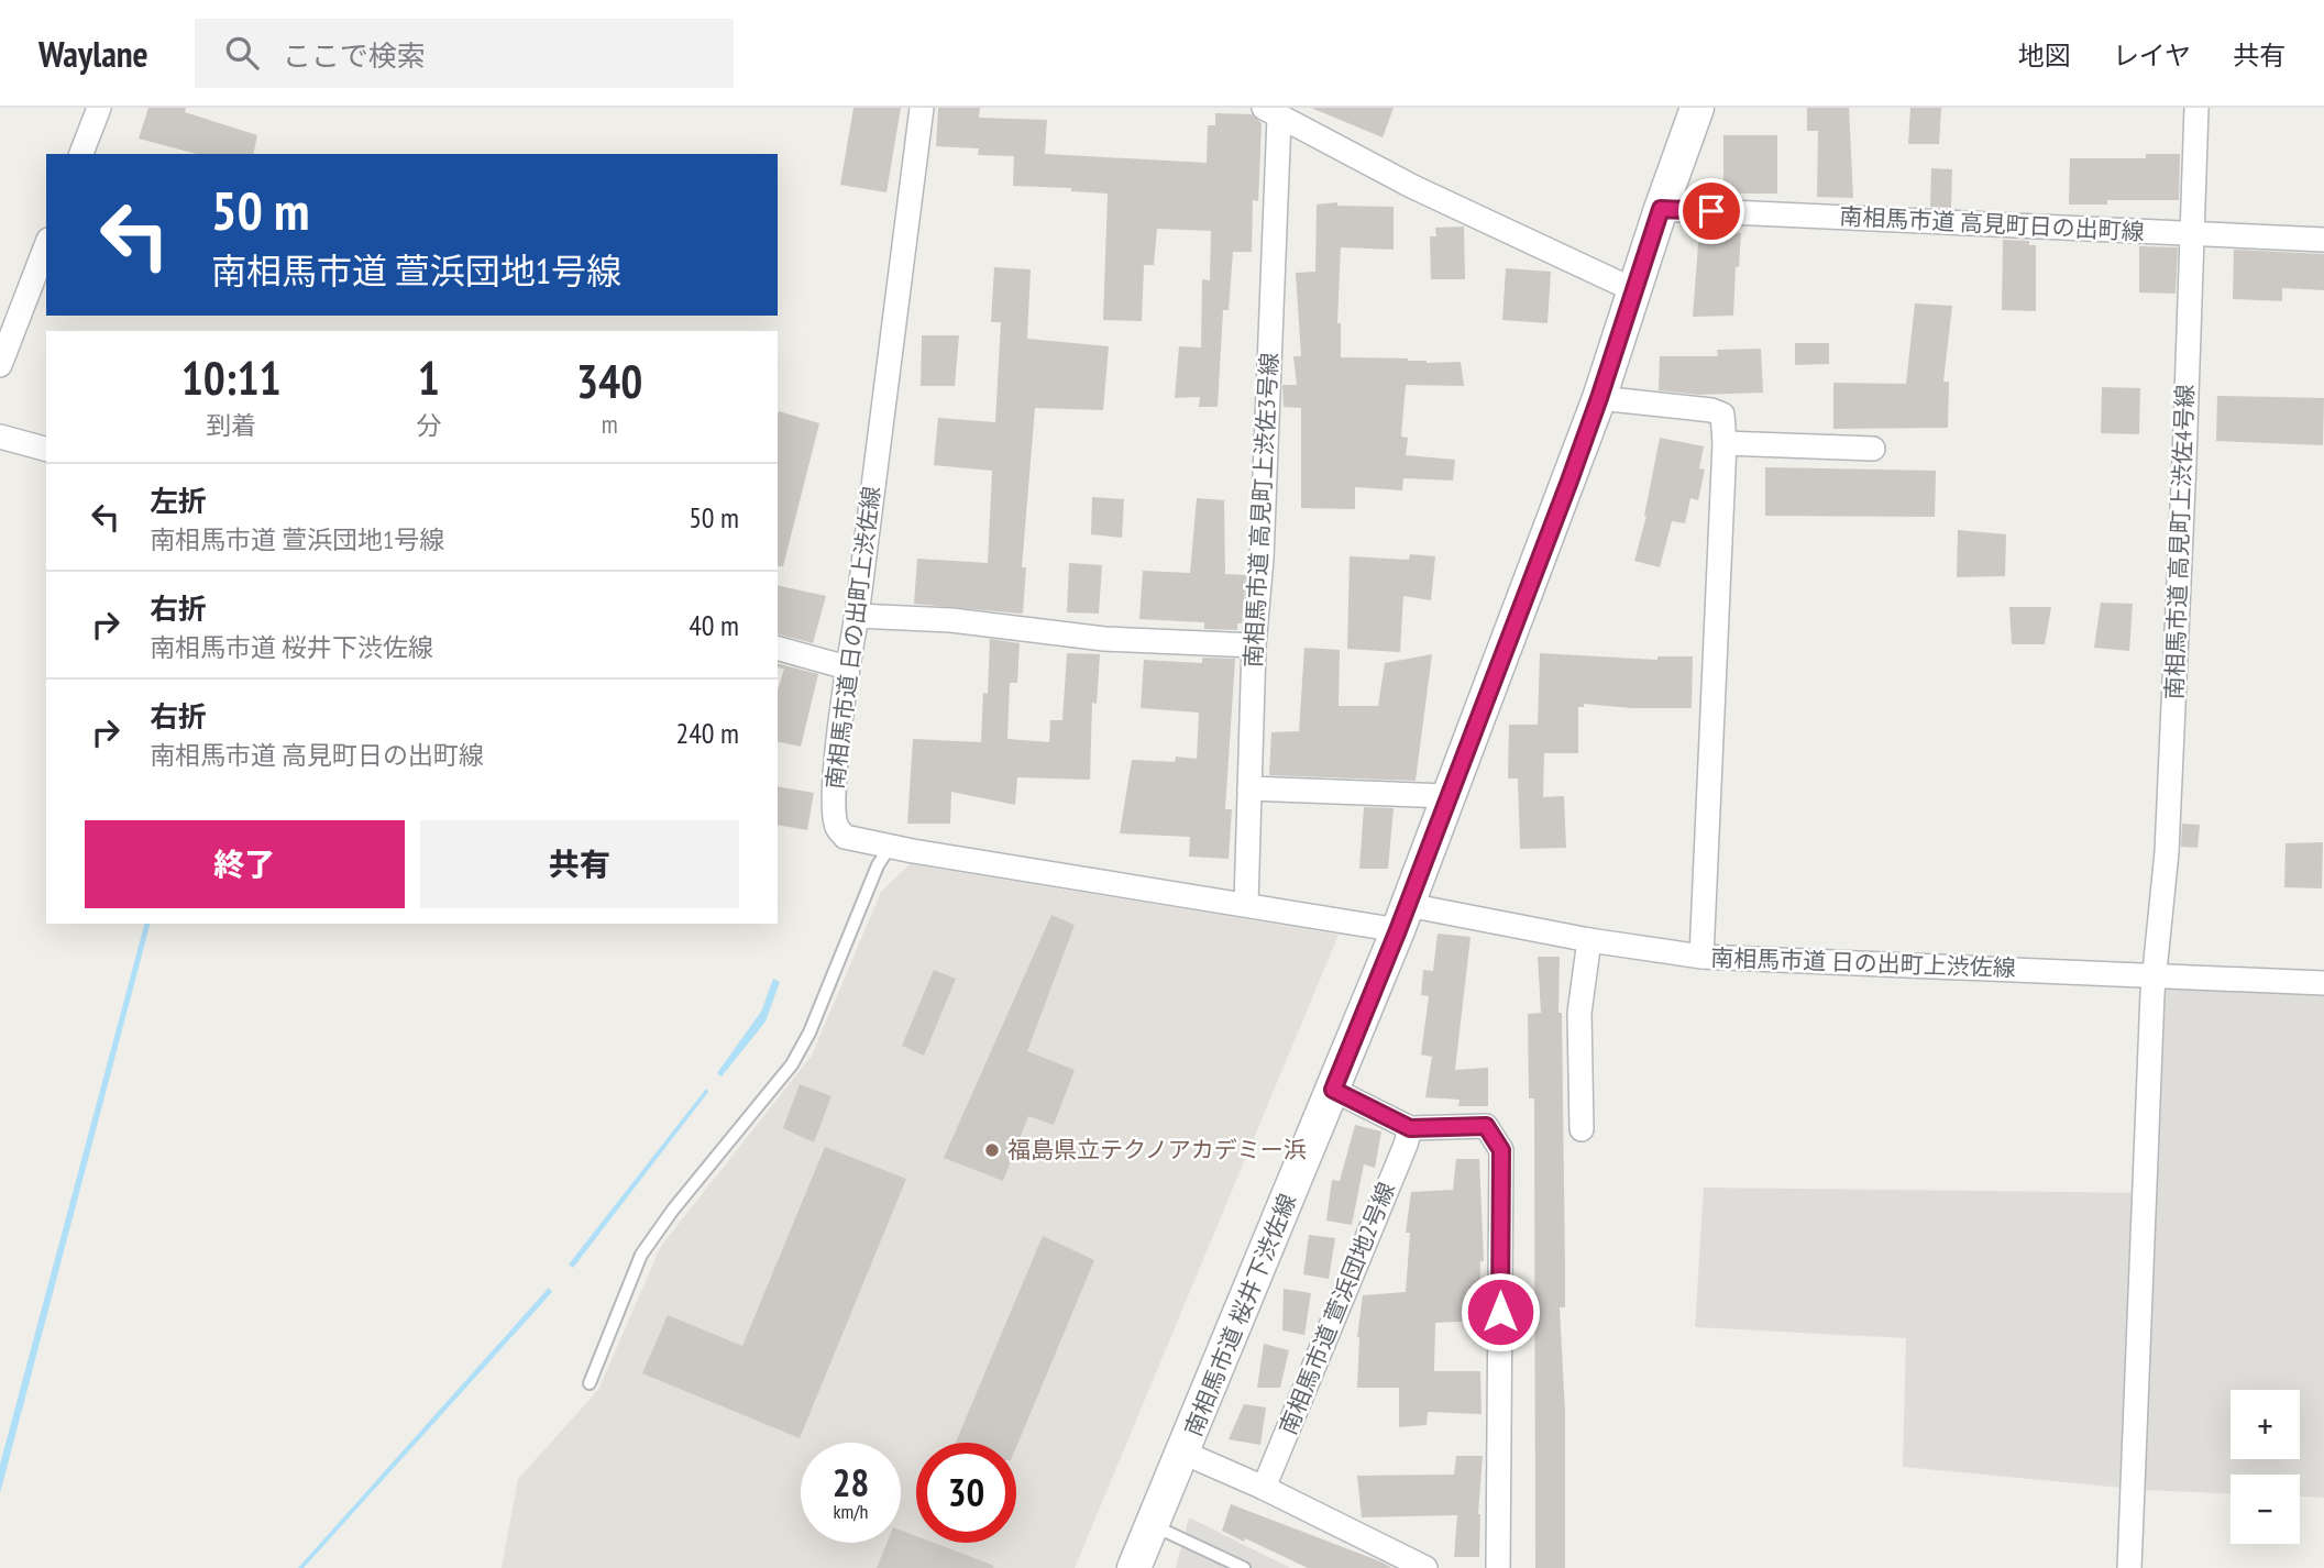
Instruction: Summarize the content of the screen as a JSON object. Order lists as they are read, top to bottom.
{
  "streets": {
    "street": [
      "南相馬市道 高見町日の出町線",
      "南相馬市道 高見町上渋佐3号線",
      "南相馬市道 高見町上渋佐4号線",
      "南相馬市道 日の出町上渋佐線",
      "南相馬市道 萱浜団地2号線",
      "南相馬市道 桜井下渋佐線"
    ]
  },
  "crossings": [
    ["南相馬市道 高見町日の出町線", "南相馬市道 高見町上渋佐4号線"],
    ["南相馬市道 高見町日の出町線", "南相馬市道 桜井下渋佐線"],
    ["南相馬市道 高見町上渋佐3号線", "南相馬市道 日の出町上渋佐線"],
    ["南相馬市道 高見町上渋佐4号線", "南相馬市道 日の出町上渋佐線"],
    ["南相馬市道 日の出町上渋佐線", "南相馬市道 桜井下渋佐線"]
  ],
  "places": ["福島県立テクノアカデミー浜"],
  "page": {
    "header": "Waylane",
    "search": "ここで検索",
    "nav": ["地図", "レイヤ", "共有"],
    "turn": ["50 m", "南相馬市道 萱浜団地1号線"],
    "eta": [
      "10:11",
      "到着",
      "1",
      "分",
      "340",
      "m"
    ],
    "list": [
      {
        "name": "左折",
        "note": "南相馬市道 萱浜団地1号線",
        "value": "50 m"
      },
      {
        "name": "右折",
        "note": "南相馬市道 桜井下渋佐線",
        "value": "40 m"
      },
      {
        "name": "右折",
        "note": "南相馬市道 高見町日の出町線",
        "value": "240 m"
      }
    ],
    "buttons": ["終了", "共有"],
    "map_buttons": ["+", "−"],
    "speed": "28 km/h",
    "limit": "30"
  }
}
